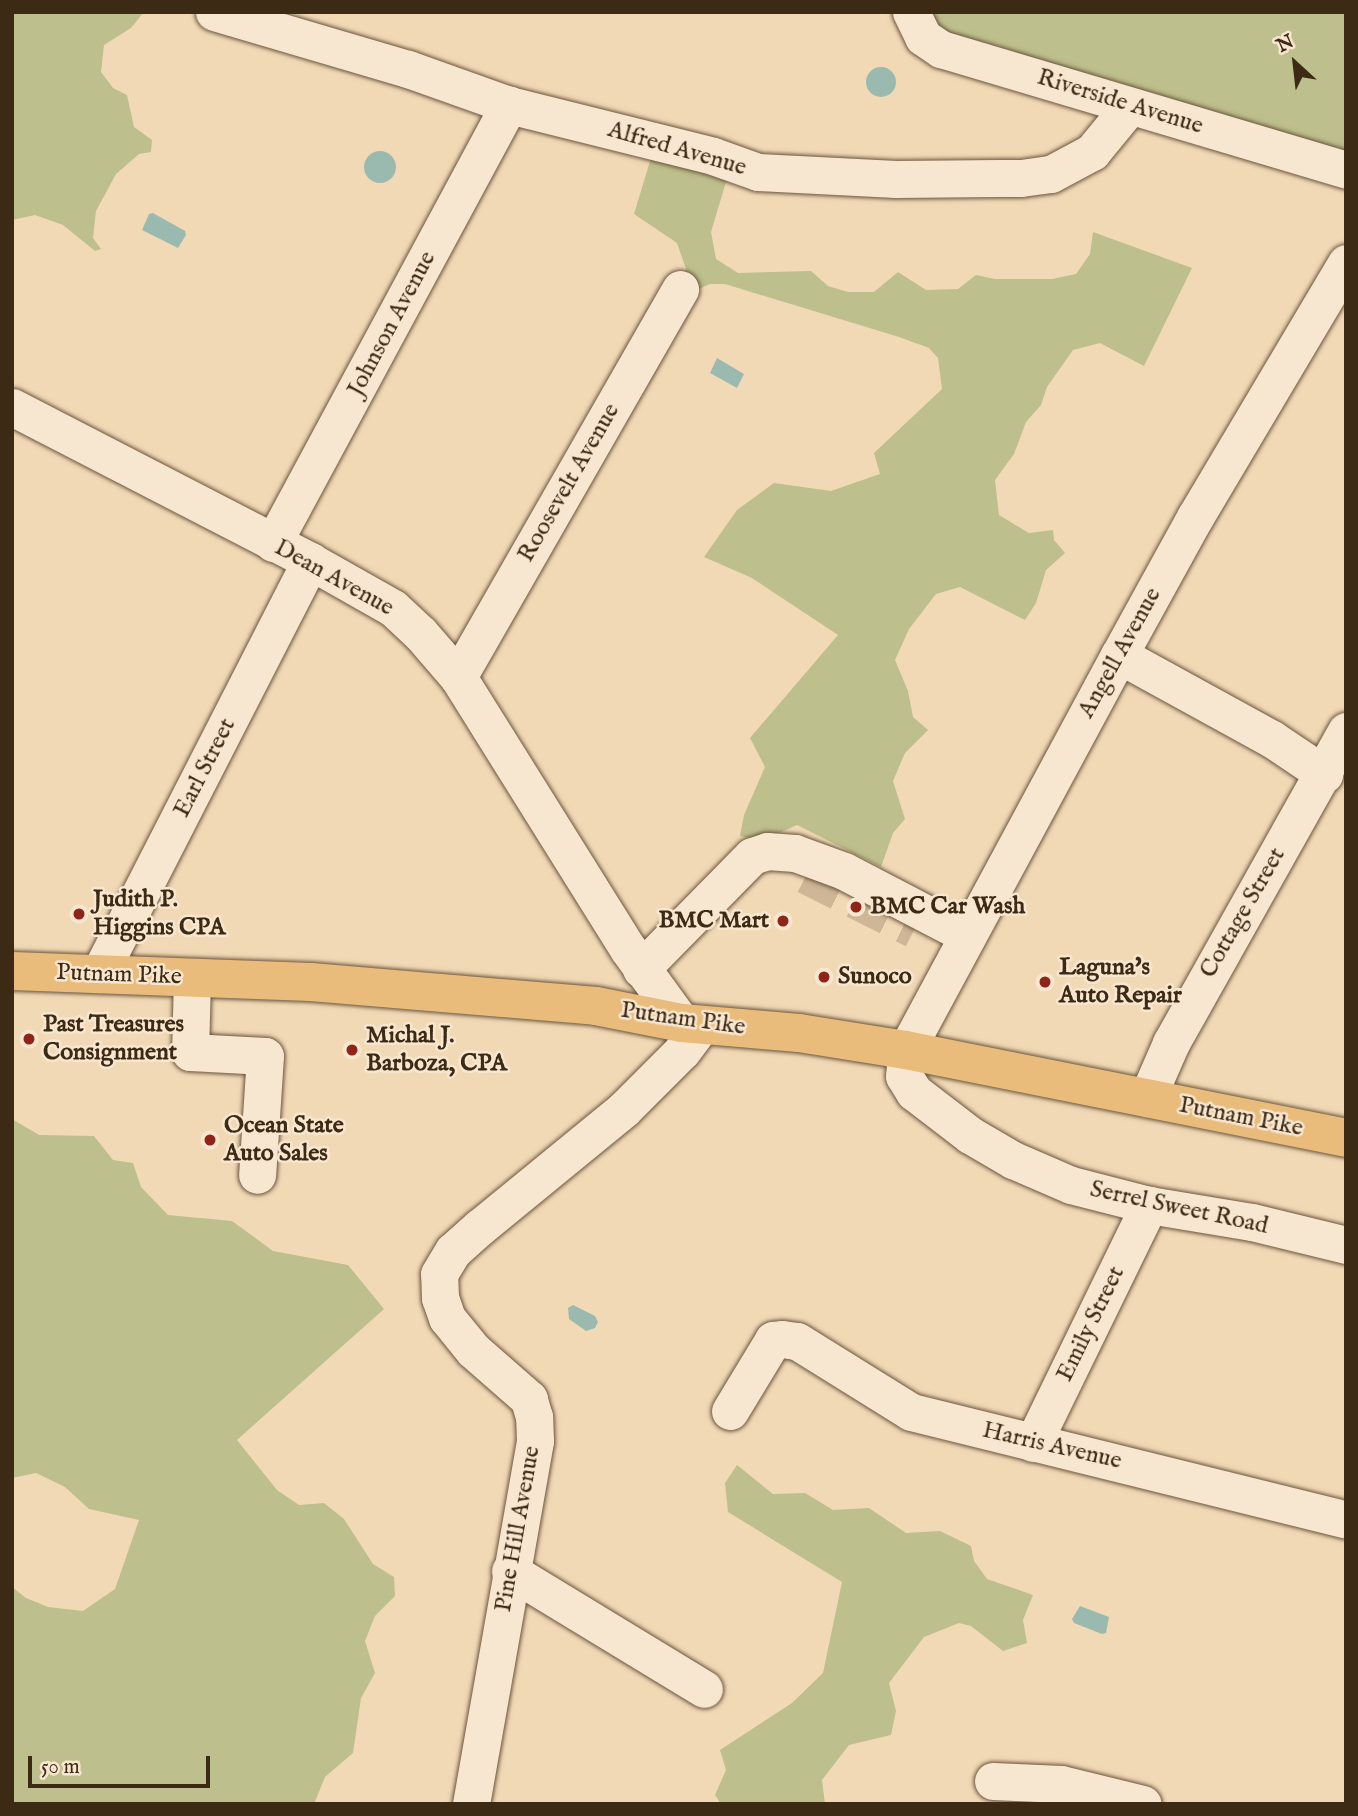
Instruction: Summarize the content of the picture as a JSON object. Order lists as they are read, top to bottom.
{
  "streets": {
    "main road": ["Putnam Pike"],
    "street": [
      "Riverside Avenue",
      "Alfred Avenue",
      "Johnson Avenue",
      "Roosevelt Avenue",
      "Dean Avenue",
      "Angell Avenue",
      "Earl Street",
      "Cottage Street",
      "Serrel Sweet Road",
      "Emily Street",
      "Harris Avenue",
      "Pine Hill Avenue"
    ]
  },
  "crossings": [
    ["Riverside Avenue", "Alfred Avenue"],
    ["Alfred Avenue", "Johnson Avenue"],
    ["Johnson Avenue", "Dean Avenue"],
    ["Roosevelt Avenue", "Dean Avenue"],
    ["Dean Avenue", "Earl Street"],
    ["Dean Avenue", "Putnam Pike"],
    ["Dean Avenue", "Pine Hill Avenue"],
    ["Angell Avenue", "Putnam Pike"],
    ["Angell Avenue", "Serrel Sweet Road"],
    ["Earl Street", "Putnam Pike"],
    ["Cottage Street", "Putnam Pike"],
    ["Putnam Pike", "Serrel Sweet Road"],
    ["Putnam Pike", "Pine Hill Avenue"],
    ["Serrel Sweet Road", "Emily Street"],
    ["Emily Street", "Harris Avenue"]
  ],
  "places": [
    "BMC Car Wash",
    "Judith P. Higgins CPA",
    "BMC Mart",
    "Sunoco",
    "Laguna's Auto Repair",
    "Past Treasures Consignment",
    "Michal J. Barboza, CPA",
    "Ocean State Auto Sales"
  ],
  "scale_bar": "50 m",
  "north": "top left"
}
